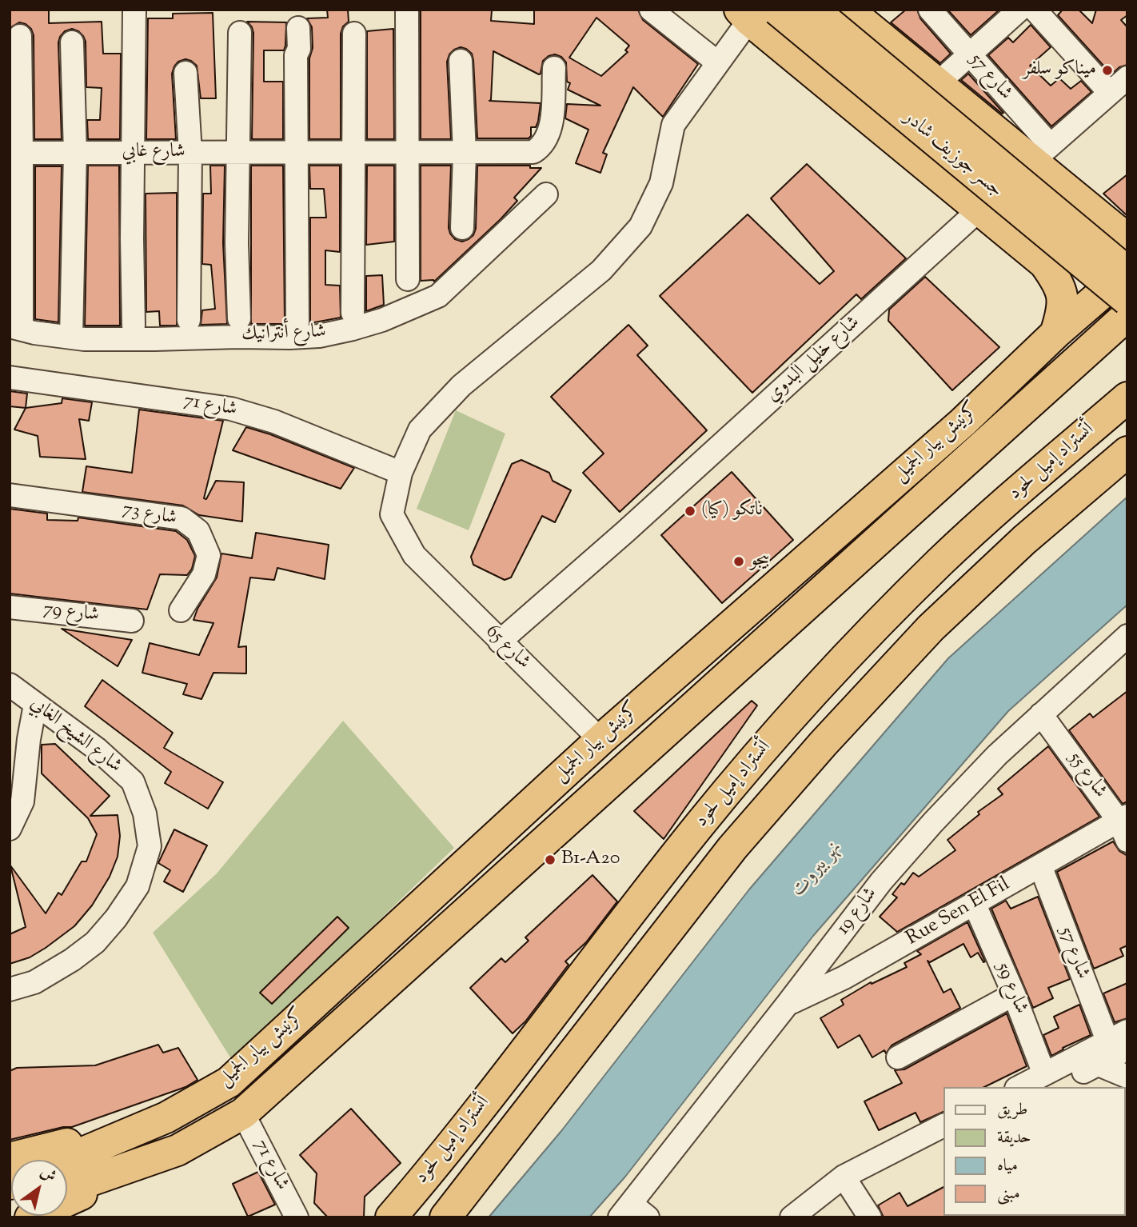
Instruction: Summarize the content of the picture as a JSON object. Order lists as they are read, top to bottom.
{
  "streets": {
    "highway": ["جسر جوزيف شادر", "كرنيش بيار الجميل", "أتستراد إميل لحود"],
    "street": [
      "شارع 57",
      "شارع غابي",
      "شارع أنترانيك",
      "شارع خليل البدوي",
      "شارع 71",
      "شارع 73",
      "شارع 79",
      "شارع 65",
      "شارع الشيخ الغابي",
      "شارع 55",
      "شارع 19",
      "Rue Sen El Fil",
      "شارع 59"
    ]
  },
  "crossings": [
    ["شارع 57", "شارع خليل البدوي"],
    ["شارع 57", "Rue Sen El Fil"],
    ["جسر جوزيف شادر", "كرنيش بيار الجميل"],
    ["شارع خليل البدوي", "شارع 65"],
    ["شارع 71", "كرنيش بيار الجميل"],
    ["شارع 71", "شارع 65"],
    ["كرنيش بيار الجميل", "شارع 65"],
    ["شارع 55", "شارع 19"],
    ["شارع 55", "Rue Sen El Fil"],
    ["شارع 19", "Rue Sen El Fil"],
    ["Rue Sen El Fil", "شارع 59"]
  ],
  "water": ["نهر بيروت"],
  "places": [
    "ميناكو سلفر",
    "ناتكو (كيا)",
    "بيجو",
    "B1-A20"
  ],
  "legend": [
    "طريق",
    "حديقة",
    "مياه",
    "مبنى"
  ],
  "north": "top right"
}
